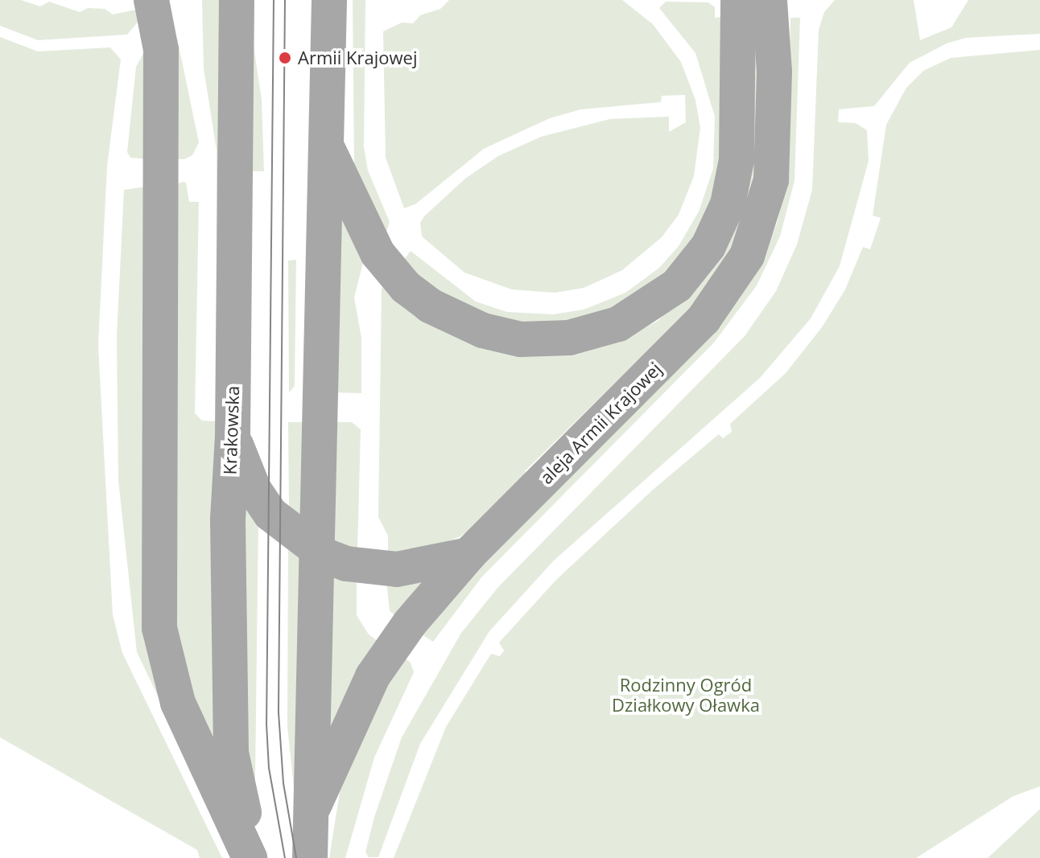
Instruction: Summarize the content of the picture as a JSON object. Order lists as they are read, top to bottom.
{
  "streets": {
    "main road": ["aleja Armii Krajowej", "Krakowska"]
  },
  "parks": ["Rodzinny Ogród Działkowy Oławka"],
  "places": ["Armii Krajowej"]
}
